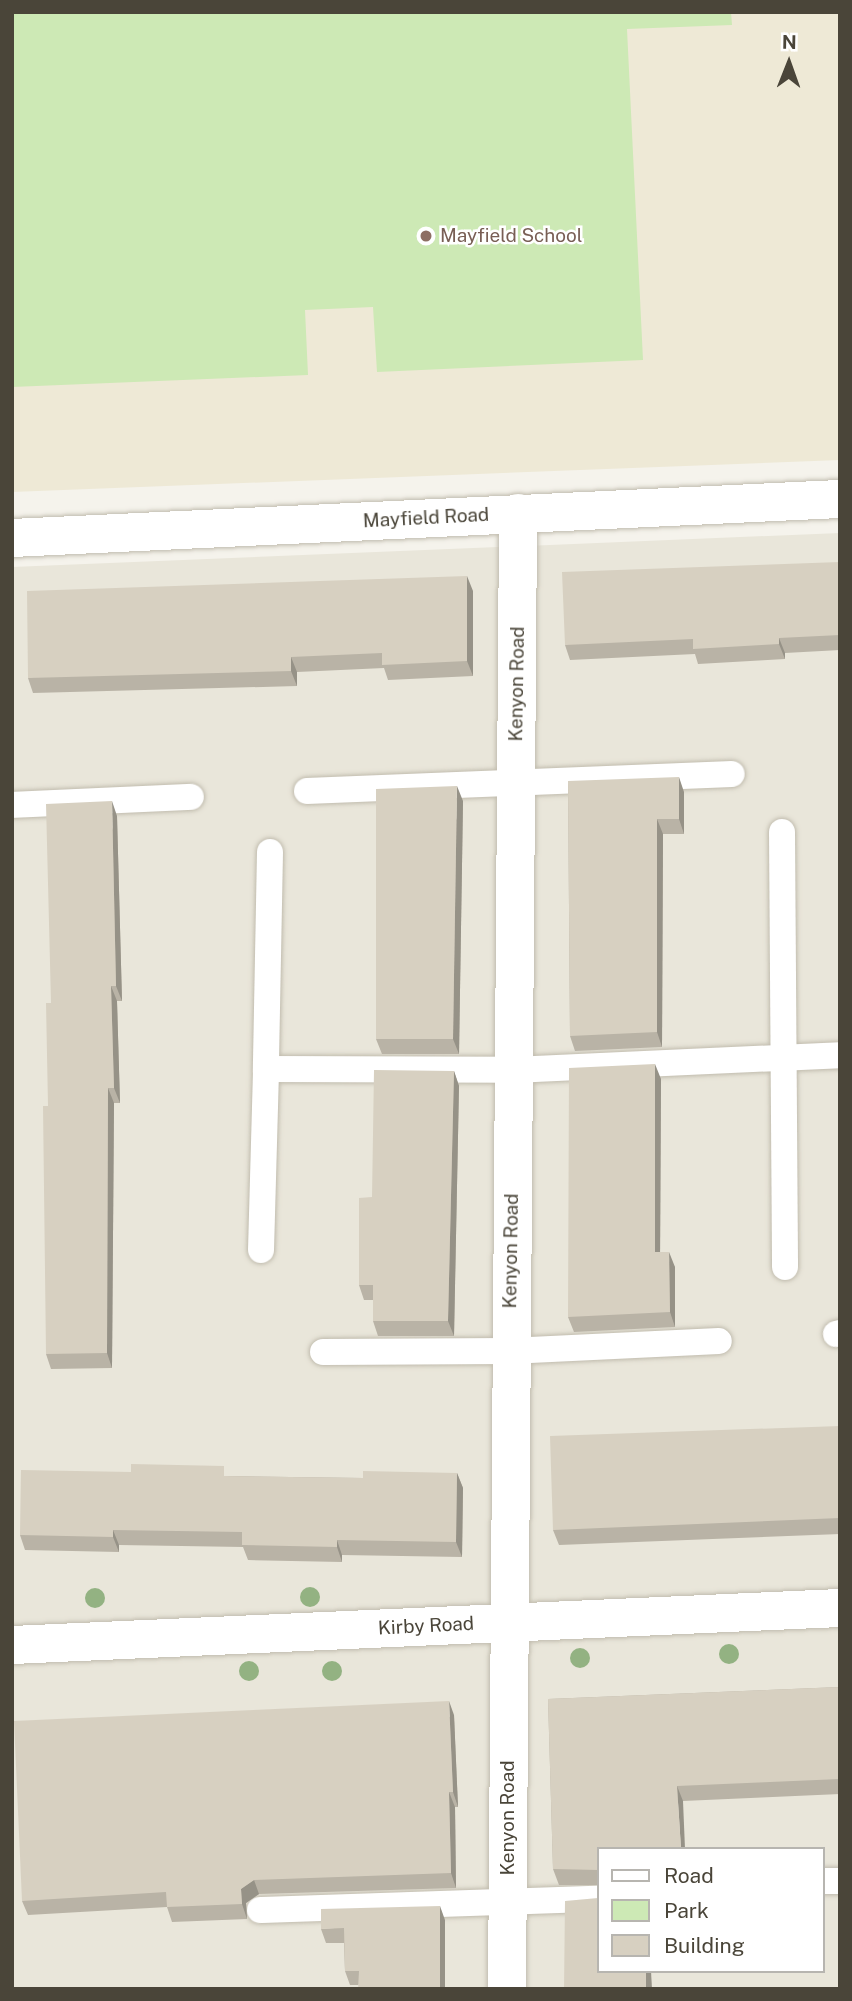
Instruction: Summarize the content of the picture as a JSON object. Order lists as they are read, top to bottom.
{
  "streets": {
    "street": ["Mayfield Road", "Kenyon Road", "Kirby Road"]
  },
  "crossings": [
    ["Mayfield Road", "Kenyon Road"],
    ["Kenyon Road", "Kirby Road"]
  ],
  "places": ["Mayfield School"],
  "legend": ["Road", "Park", "Building"],
  "north": "top"
}
